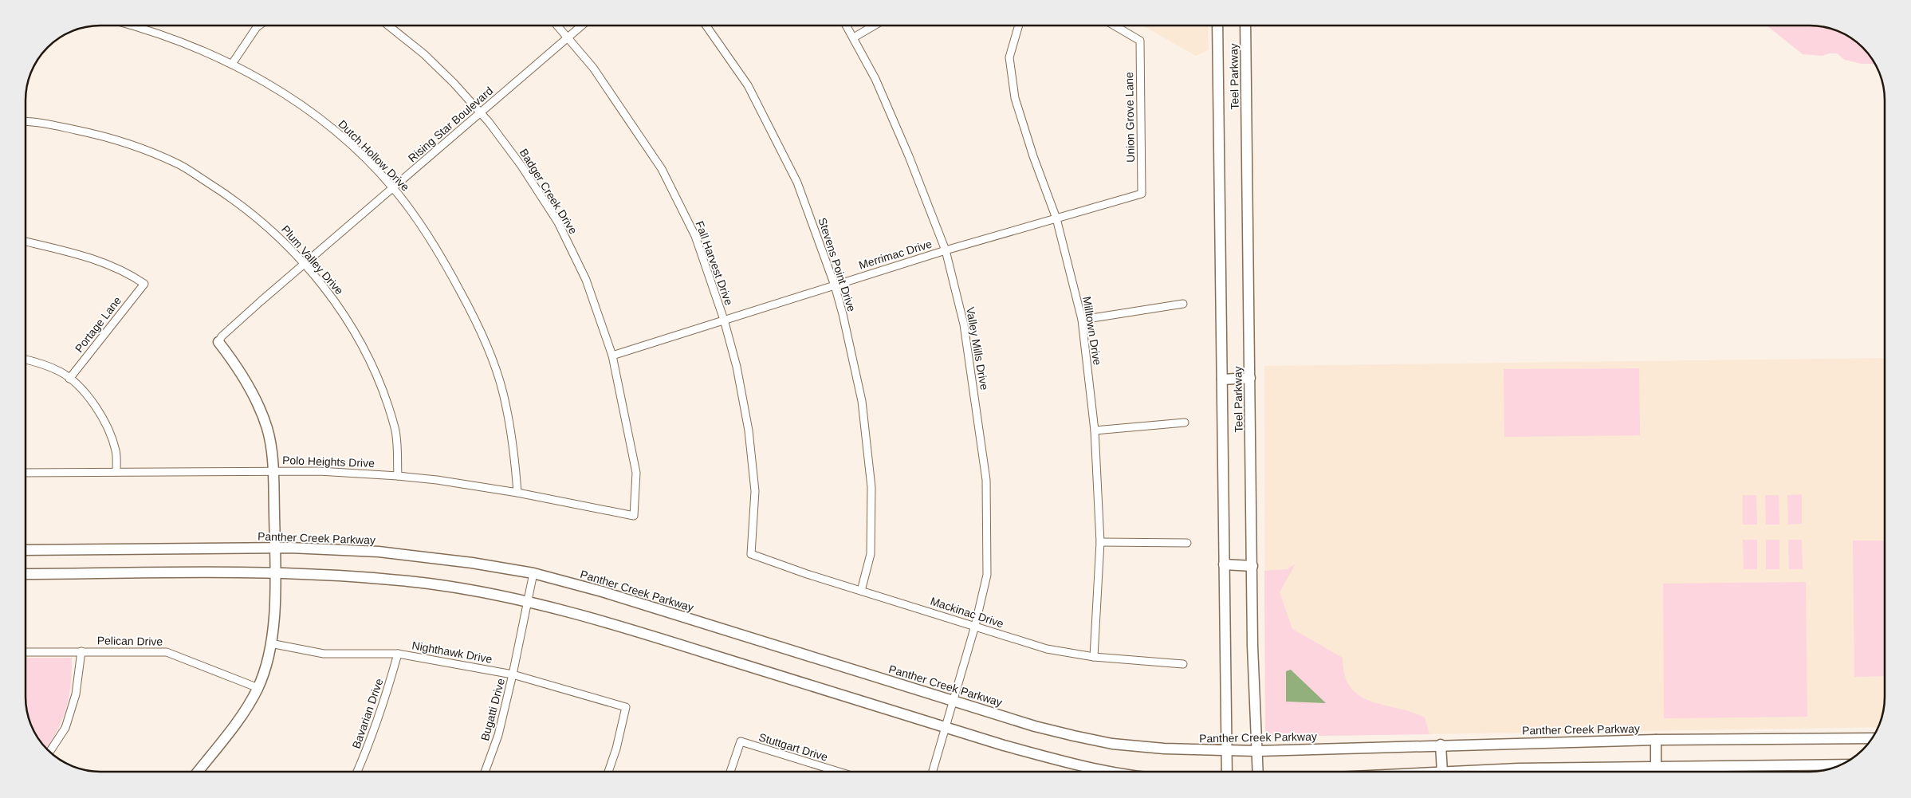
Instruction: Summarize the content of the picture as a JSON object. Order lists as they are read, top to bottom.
{
  "streets": {
    "main road": ["Teel Parkway", "Panther Creek Parkway"],
    "street": [
      "Union Grove Lane",
      "Rising Star Boulevard",
      "Dutch Hollow Drive",
      "Badger Creek Drive",
      "Merrimac Drive",
      "Plum Valley Drive",
      "Fall Harvest Drive",
      "Stevens Point Drive",
      "Portage Lane",
      "Milltown Drive",
      "Valley Mills Drive",
      "Polo Heights Drive",
      "Mackinac Drive",
      "Pelican Drive",
      "Nighthawk Drive",
      "Bugatti Drive",
      "Bavarian Drive",
      "Stuttgart Drive"
    ]
  },
  "crossings": [
    ["Teel Parkway", "Panther Creek Parkway"],
    ["Union Grove Lane", "Merrimac Drive"],
    ["Rising Star Boulevard", "Dutch Hollow Drive"],
    ["Rising Star Boulevard", "Badger Creek Drive"],
    ["Rising Star Boulevard", "Plum Valley Drive"],
    ["Rising Star Boulevard", "Fall Harvest Drive"],
    ["Dutch Hollow Drive", "Polo Heights Drive"],
    ["Badger Creek Drive", "Merrimac Drive"],
    ["Badger Creek Drive", "Polo Heights Drive"],
    ["Merrimac Drive", "Fall Harvest Drive"],
    ["Merrimac Drive", "Stevens Point Drive"],
    ["Merrimac Drive", "Milltown Drive"],
    ["Merrimac Drive", "Valley Mills Drive"],
    ["Plum Valley Drive", "Polo Heights Drive"],
    ["Fall Harvest Drive", "Mackinac Drive"],
    ["Stevens Point Drive", "Mackinac Drive"],
    ["Milltown Drive", "Mackinac Drive"],
    ["Valley Mills Drive", "Panther Creek Parkway"],
    ["Valley Mills Drive", "Mackinac Drive"],
    ["Panther Creek Parkway", "Bugatti Drive"],
    ["Nighthawk Drive", "Bugatti Drive"],
    ["Nighthawk Drive", "Bavarian Drive"]
  ]
}
